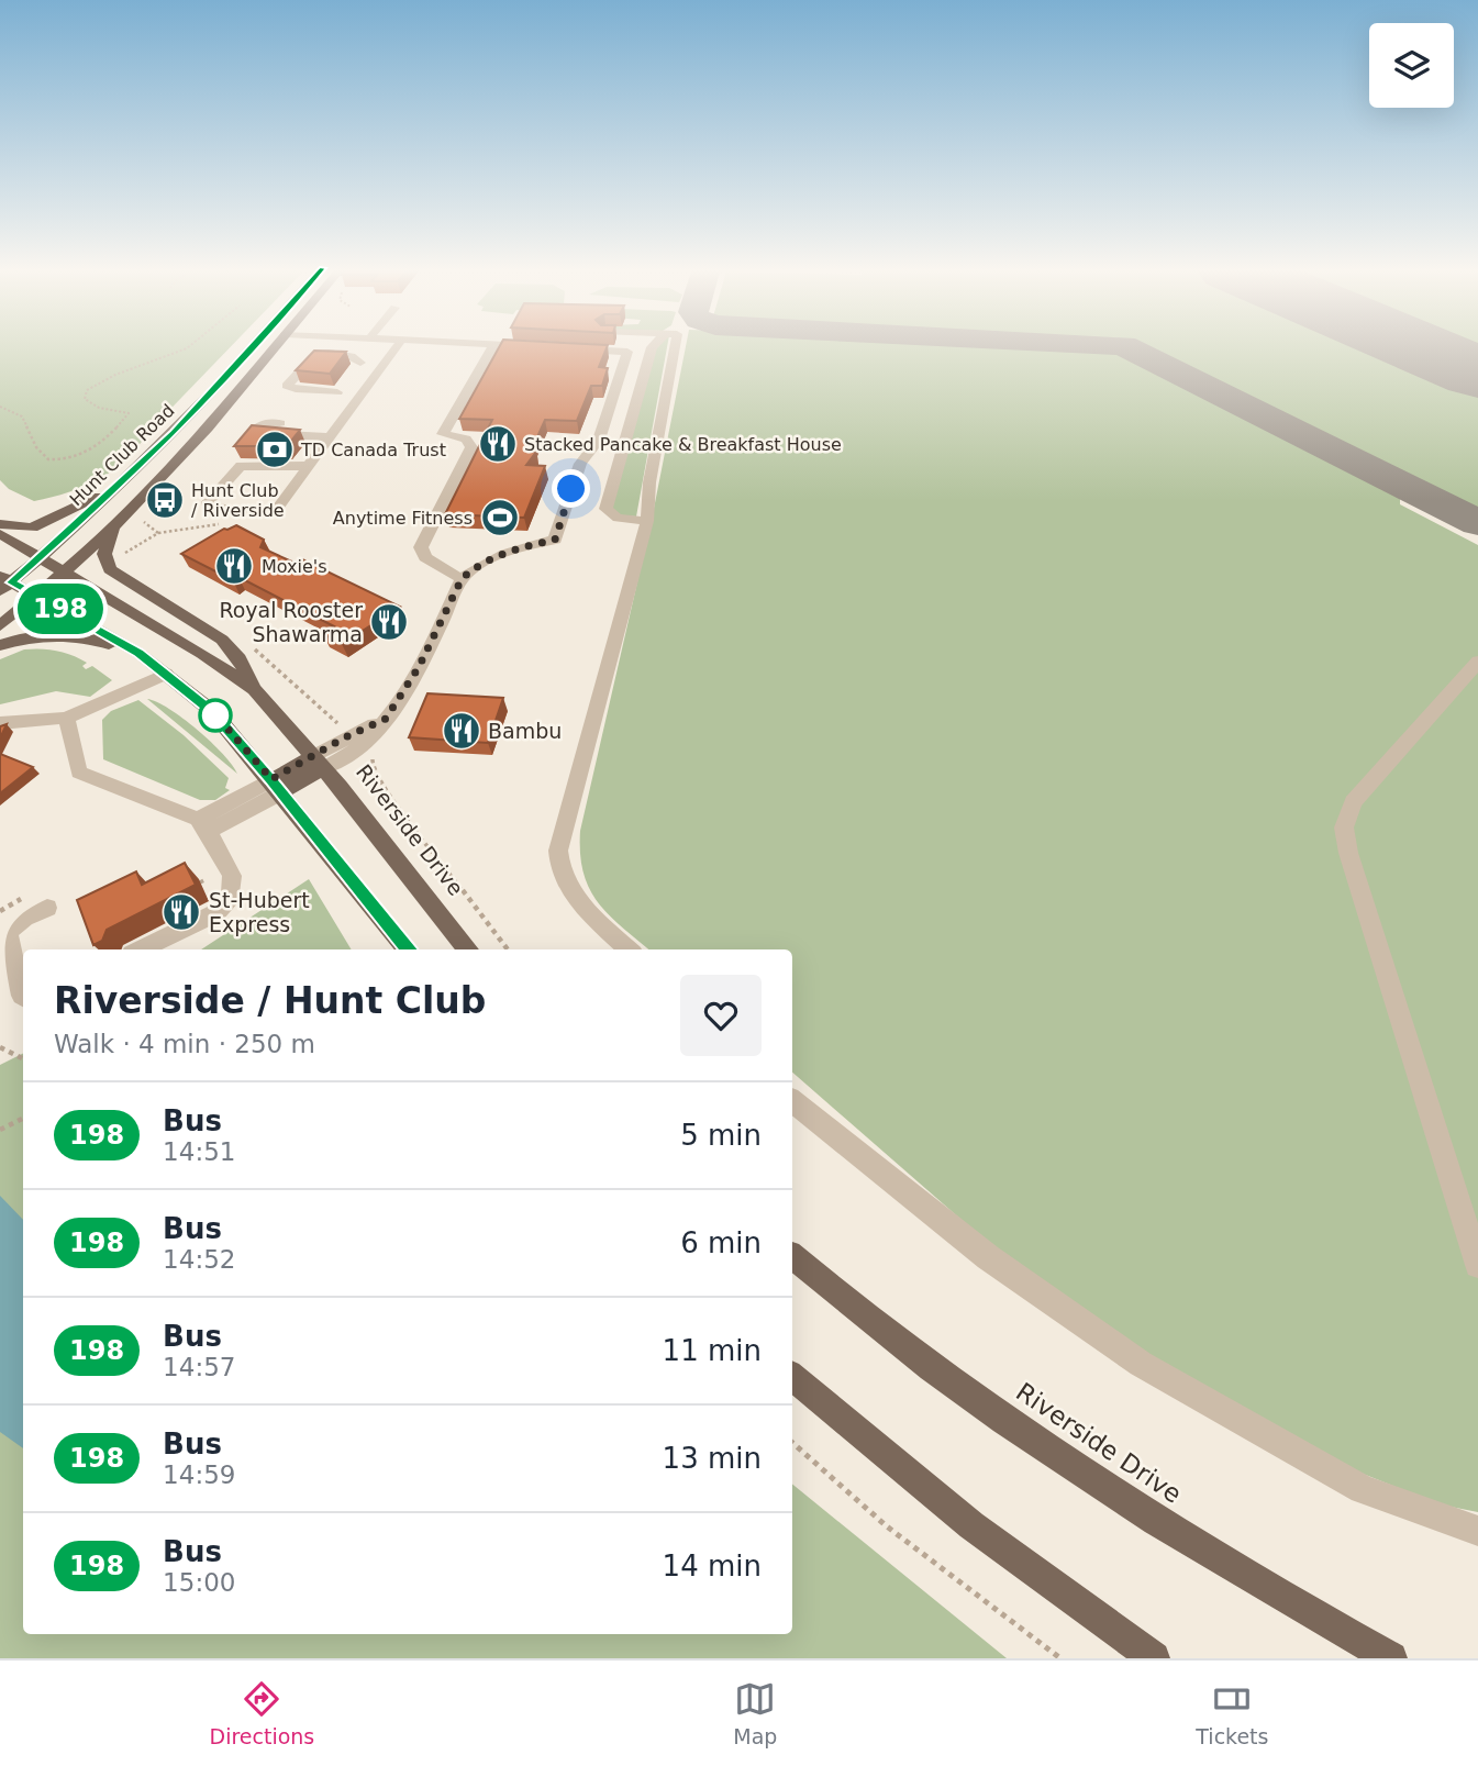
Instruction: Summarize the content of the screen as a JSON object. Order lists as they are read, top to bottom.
{
  "streets": {
    "main road": ["Hunt Club Road", "Riverside Drive"]
  },
  "crossings": [
    ["Hunt Club Road", "Riverside Drive"]
  ],
  "places": {
    "restaurant": [
      "Stacked Pancake & Breakfast House",
      "Moxie's",
      "Royal Rooster Shawarma",
      "Bambu",
      "St-Hubert Express"
    ],
    "bank": ["TD Canada Trust"],
    "bus stop": ["Hunt Club / Riverside"],
    "sports": ["Anytime Fitness"]
  },
  "lines": ["bus line 198"],
  "page": {
    "on_map": "198",
    "heading": ["Riverside / Hunt Club", "Walk · 4 min · 250 m"],
    "list": [
      {
        "mark": "198",
        "name": "Bus",
        "note": "14:51",
        "value": "5 min"
      },
      {
        "mark": "198",
        "name": "Bus",
        "note": "14:52",
        "value": "6 min"
      },
      {
        "mark": "198",
        "name": "Bus",
        "note": "14:57",
        "value": "11 min"
      },
      {
        "mark": "198",
        "name": "Bus",
        "note": "14:59",
        "value": "13 min"
      },
      {
        "mark": "198",
        "name": "Bus",
        "note": "15:00",
        "value": "14 min"
      }
    ],
    "tabs": ["Directions", "Map", "Tickets"]
  }
}
